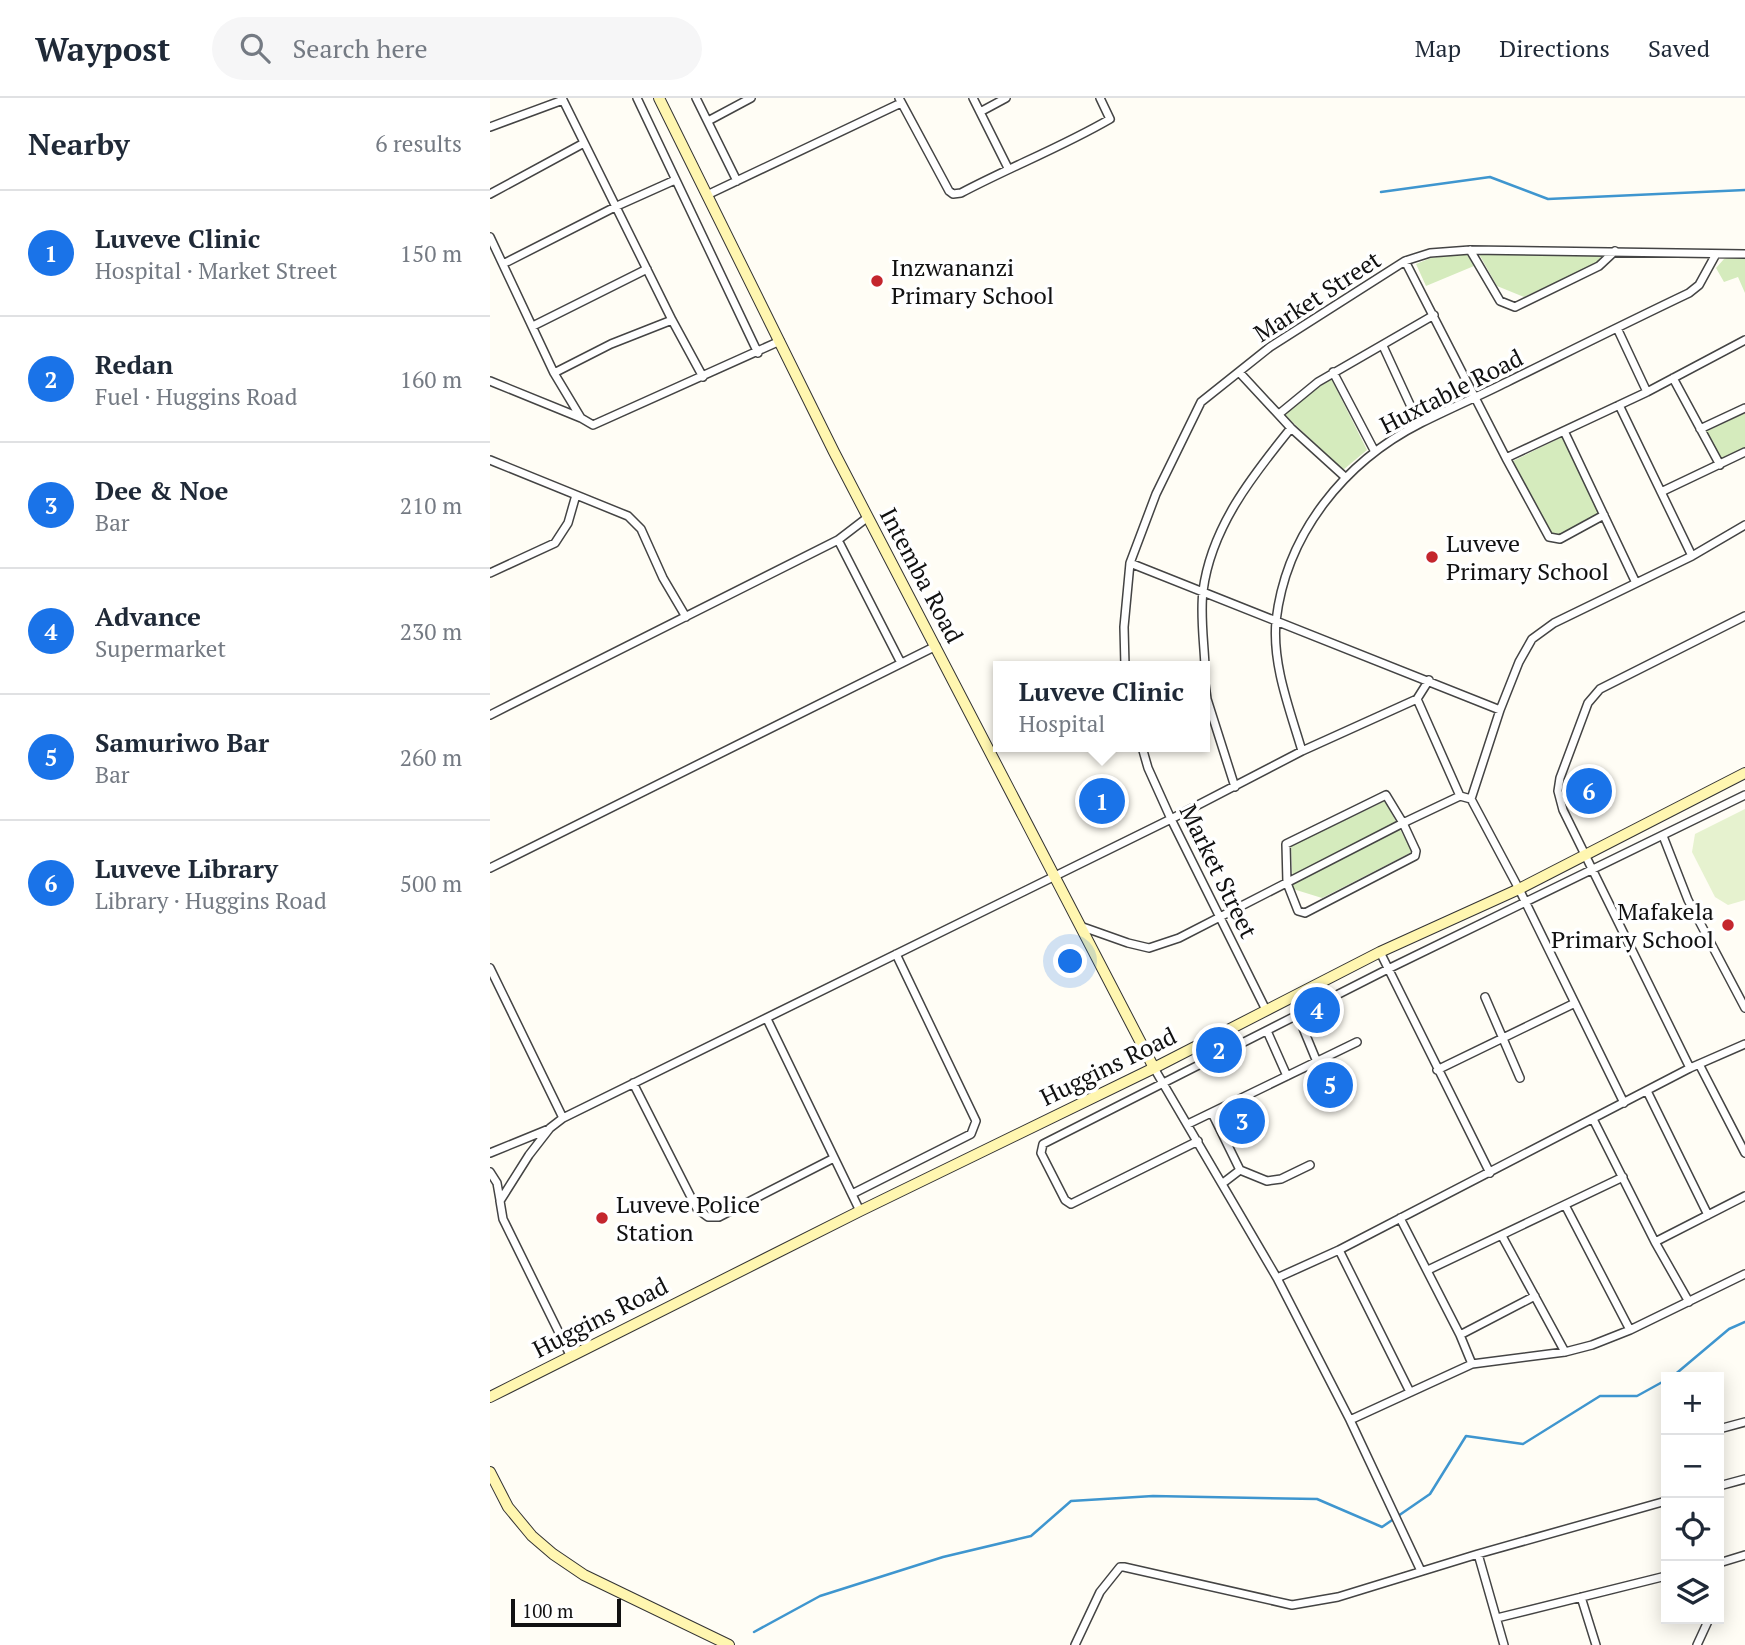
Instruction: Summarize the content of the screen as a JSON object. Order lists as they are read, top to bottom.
{
  "streets": {
    "street": [
      "Market Street",
      "Huxtable Road",
      "Intemba Road",
      "Huggins Road"
    ]
  },
  "crossings": [
    ["Market Street", "Huxtable Road"],
    ["Market Street", "Huggins Road"],
    ["Intemba Road", "Huggins Road"]
  ],
  "places": [
    "Inzwananzi Primary School",
    "Luveve Primary School",
    "Mafakela Primary School",
    "Luveve Police Station"
  ],
  "scale_bar": "100 m",
  "page": {
    "header": "Waypost",
    "search": "Search here",
    "nav": ["Map", "Directions", "Saved"],
    "heading": ["Nearby", "6 results"],
    "list": [
      {
        "mark": "1",
        "name": "Luveve Clinic",
        "note": "Hospital · Market Street",
        "value": "150 m"
      },
      {
        "mark": "2",
        "name": "Redan",
        "note": "Fuel · Huggins Road",
        "value": "160 m"
      },
      {
        "mark": "3",
        "name": "Dee & Noe",
        "note": "Bar",
        "value": "210 m"
      },
      {
        "mark": "4",
        "name": "Advance",
        "note": "Supermarket",
        "value": "230 m"
      },
      {
        "mark": "5",
        "name": "Samuriwo Bar",
        "note": "Bar",
        "value": "260 m"
      },
      {
        "mark": "6",
        "name": "Luveve Library",
        "note": "Library · Huggins Road",
        "value": "500 m"
      }
    ],
    "popup": ["Luveve Clinic", "Hospital"],
    "pins": [
      "6",
      "1",
      "4",
      "2",
      "5",
      "3"
    ],
    "map_buttons": ["+", "−"],
    "scale": "100 m"
  }
}
